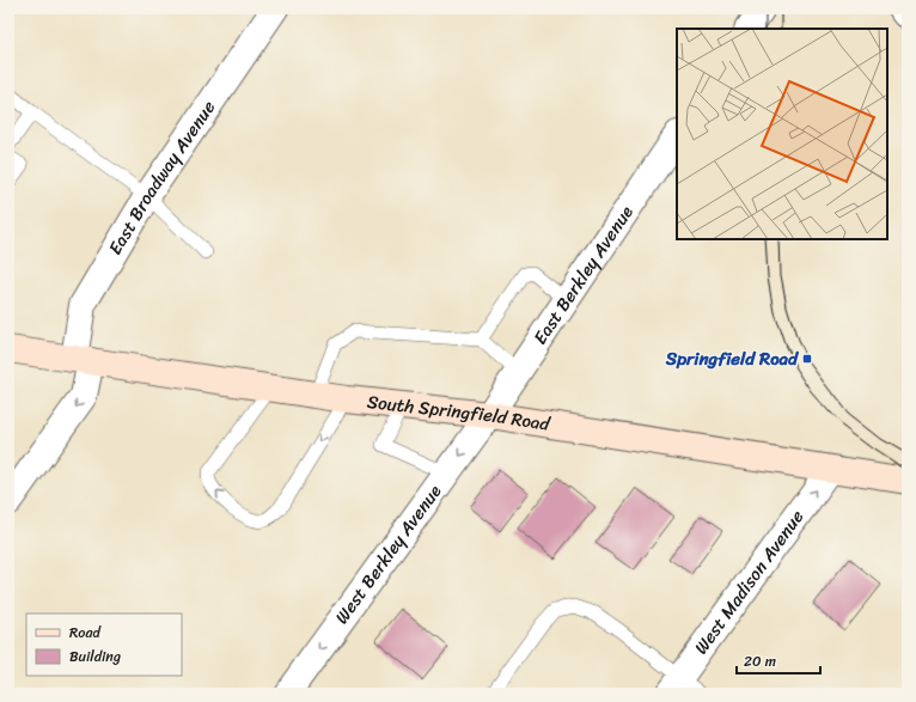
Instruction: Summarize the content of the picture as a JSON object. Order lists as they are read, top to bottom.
{
  "streets": {
    "main road": ["South Springfield Road"],
    "street": [
      "East Broadway Avenue",
      "East Berkley Avenue",
      "West Berkley Avenue",
      "West Madison Avenue"
    ]
  },
  "crossings": [
    ["East Broadway Avenue", "South Springfield Road"],
    ["East Berkley Avenue", "South Springfield Road"],
    ["East Berkley Avenue", "West Berkley Avenue"],
    ["South Springfield Road", "West Berkley Avenue"],
    ["South Springfield Road", "West Madison Avenue"]
  ],
  "one_way": ["West Berkley Avenue", "West Madison Avenue"],
  "places": {
    "transit": ["Springfield Road"]
  },
  "legend": ["Road", "Building"],
  "scale_bar": "20 m"
}
